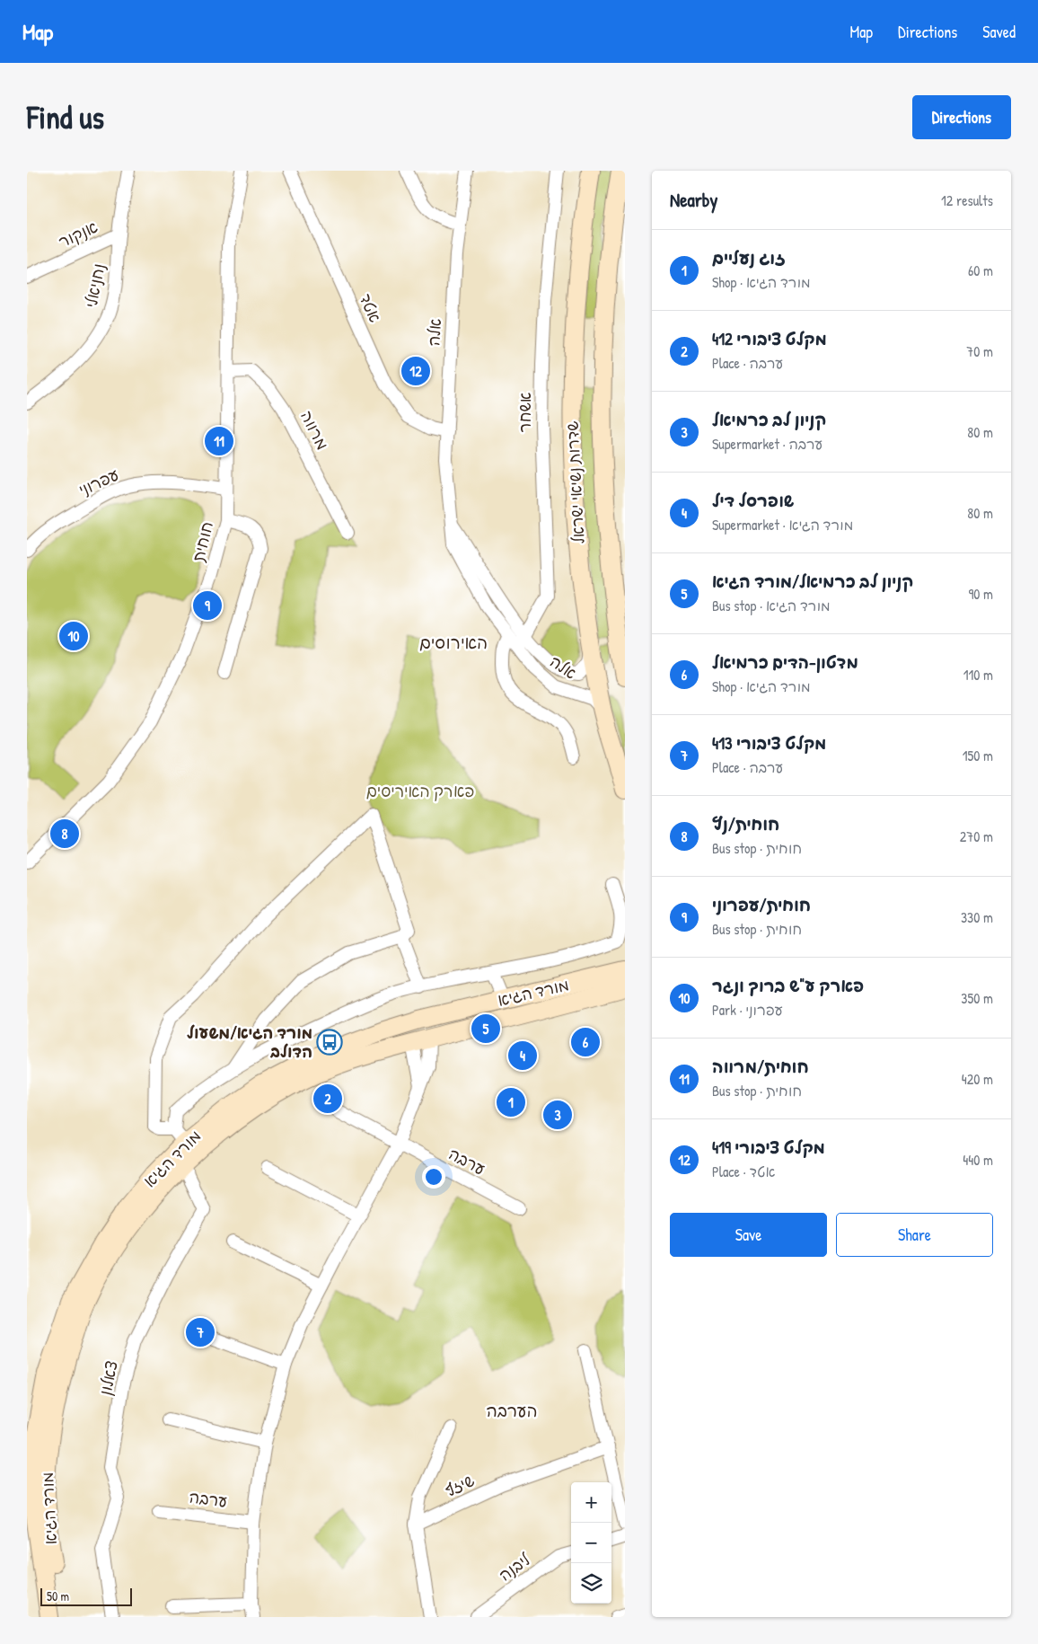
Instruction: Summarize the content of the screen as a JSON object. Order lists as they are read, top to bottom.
{
  "streets": {
    "street": [
      "אנקור",
      "נחניאלי",
      "אטד",
      "אלה",
      "אשחר",
      "מרווה",
      "עפרוני",
      "שדרות נשיאי ישראל",
      "חוחית",
      "מורד הגיא",
      "ערבה",
      "צאלון",
      "שיזף",
      "ליבנה"
    ]
  },
  "crossings": [
    ["אנקור", "נחניאלי"],
    ["אטד", "אלה"],
    ["אלה", "אשחר"],
    ["אלה", "שדרות נשיאי ישראל"],
    ["מרווה", "חוחית"],
    ["עפרוני", "חוחית"],
    ["מורד הגיא", "צאלון"]
  ],
  "districts": ["האירוסים", "הערבה"],
  "parks": ["פארק האיריסים"],
  "places": {
    "bus stop": ["מורד הגיא/משעול הדולב"]
  },
  "scale_bar": "50 m",
  "page": {
    "header": "Map",
    "nav": ["Map", "Directions", "Saved"],
    "buttons": [
      "Directions",
      ["Save", "Share"]
    ],
    "title": "Find us",
    "heading": ["Nearby", "12 results"],
    "list": [
      {
        "mark": "1",
        "name": "זוג נעליים",
        "note": "Shop · מורד הגיא",
        "value": "60 m"
      },
      {
        "mark": "2",
        "name": "מקלט ציבורי 412",
        "note": "Place · ערבה",
        "value": "70 m"
      },
      {
        "mark": "3",
        "name": "קניון לב כרמיאל",
        "note": "Supermarket · ערבה",
        "value": "80 m"
      },
      {
        "mark": "4",
        "name": "שופרסל דיל",
        "note": "Supermarket · מורד הגיא",
        "value": "80 m"
      },
      {
        "mark": "5",
        "name": "קניון לב כרמיאל/מורד הגיא",
        "note": "Bus stop · מורד הגיא",
        "value": "90 m"
      },
      {
        "mark": "6",
        "name": "מדטון-הדים כרמיאל",
        "note": "Shop · מורד הגיא",
        "value": "110 m"
      },
      {
        "mark": "7",
        "name": "מקלט ציבורי 413",
        "note": "Place · ערבה",
        "value": "150 m"
      },
      {
        "mark": "8",
        "name": "חוחית/נץ",
        "note": "Bus stop · חוחית",
        "value": "270 m"
      },
      {
        "mark": "9",
        "name": "חוחית/עפרוני",
        "note": "Bus stop · חוחית",
        "value": "330 m"
      },
      {
        "mark": "10",
        "name": "פארק ע\"ש ברוך ונגר",
        "note": "Park · עפרוני",
        "value": "350 m"
      },
      {
        "mark": "11",
        "name": "חוחית/מרווה",
        "note": "Bus stop · חוחית",
        "value": "420 m"
      },
      {
        "mark": "12",
        "name": "מקלט ציבורי 419",
        "note": "Place · אטד",
        "value": "440 m"
      }
    ],
    "pins": [
      "12",
      "11",
      "9",
      "10",
      "8",
      "5",
      "6",
      "4",
      "2",
      "1",
      "3",
      "7"
    ],
    "map_buttons": ["+", "−"],
    "scale": "50 m"
  }
}
